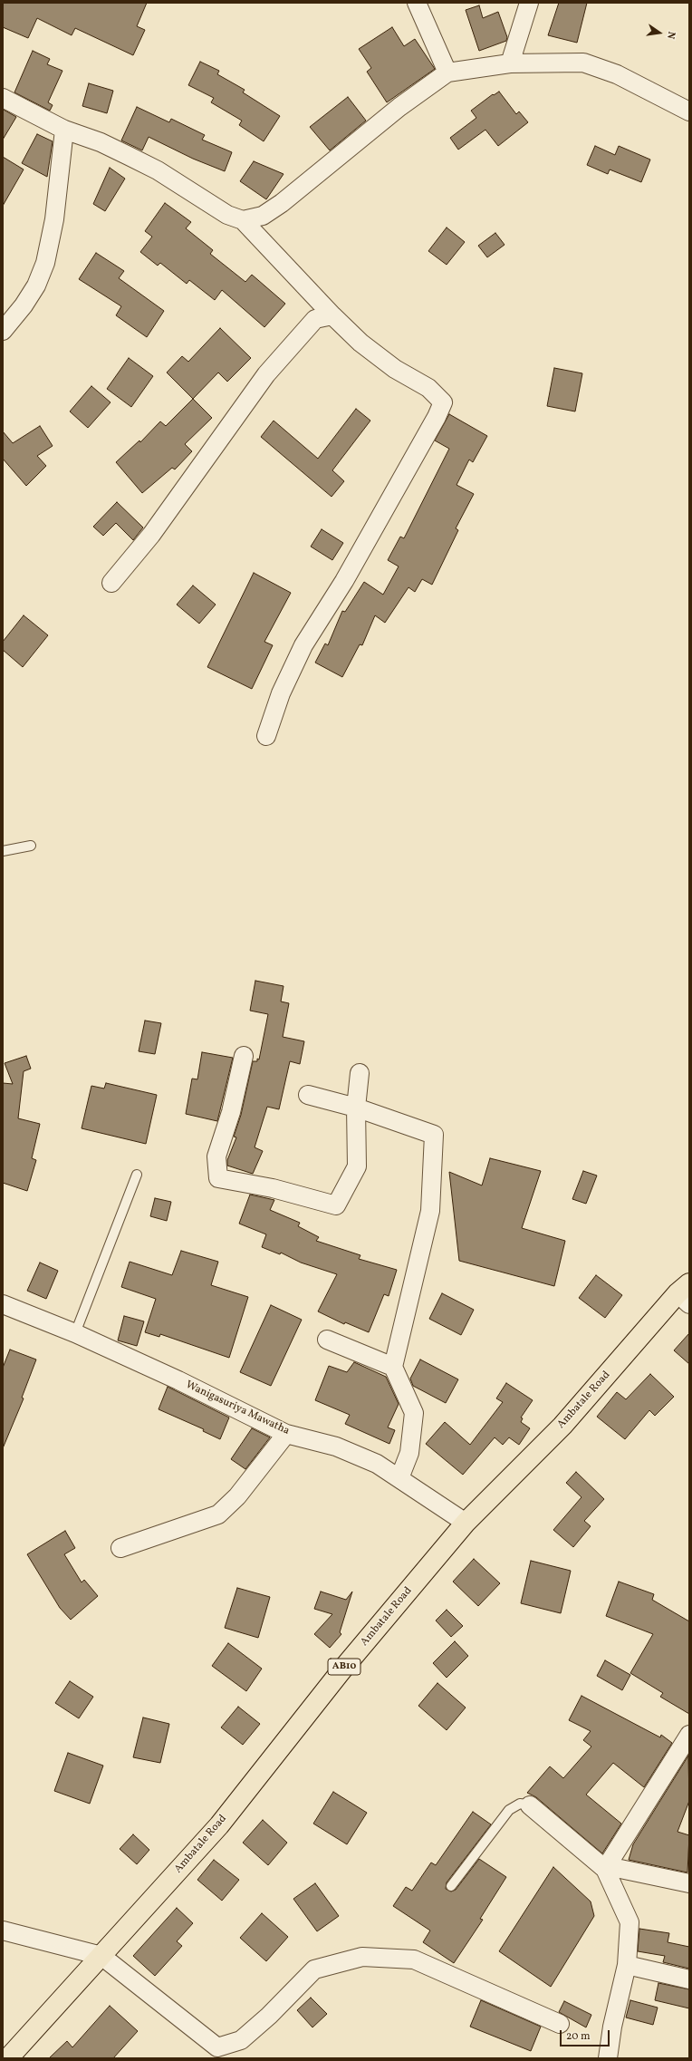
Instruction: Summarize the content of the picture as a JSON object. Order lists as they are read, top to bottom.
{
  "streets": {
    "main road": ["Ambatale Road", "AB10"],
    "street": ["Wanigasuriya Mawatha"]
  },
  "crossings": [
    ["Ambatale Road", "Wanigasuriya Mawatha"]
  ],
  "scale_bar": "20 m",
  "north": "right"
}
